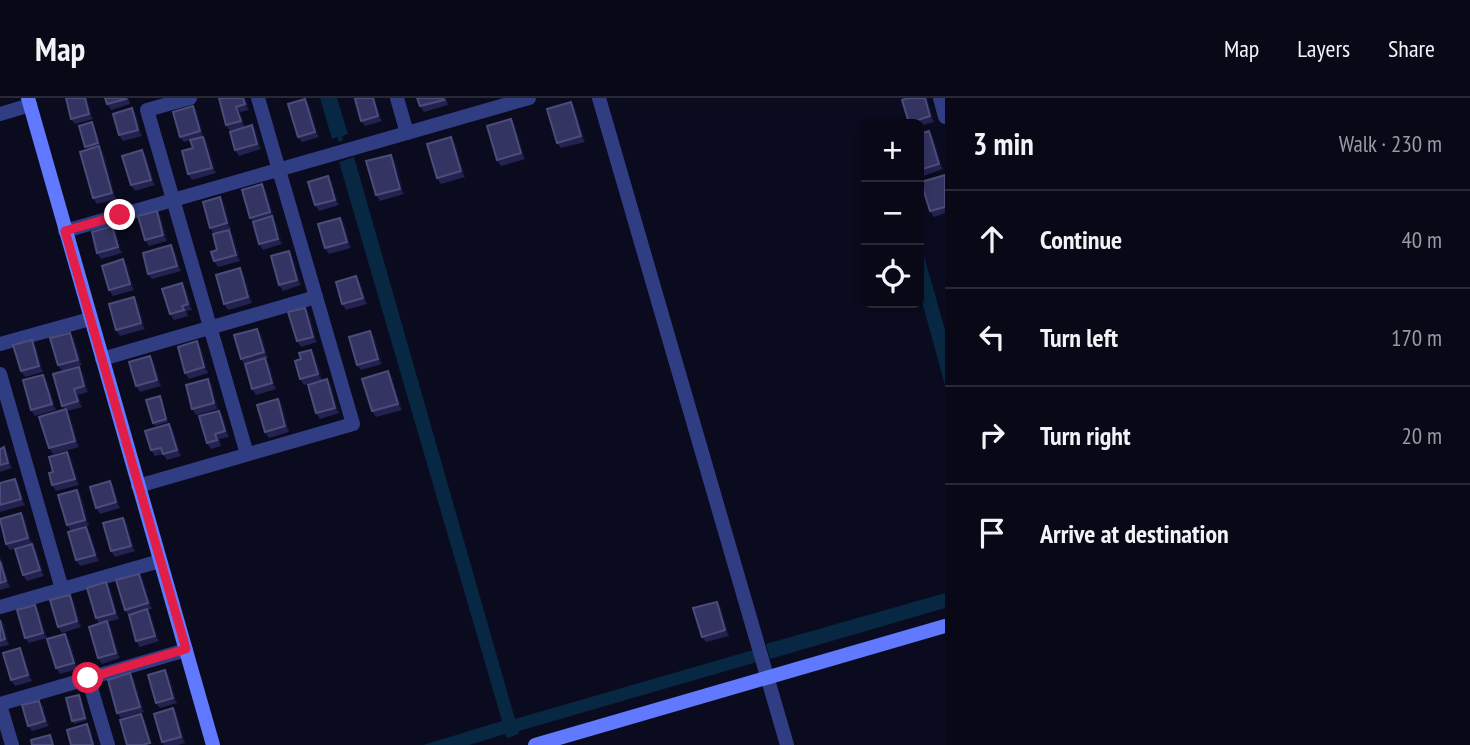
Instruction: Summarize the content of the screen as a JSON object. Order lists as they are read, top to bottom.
{
  "page": {
    "header": "Map",
    "nav": ["Map", "Layers", "Share"],
    "heading": ["3 min", "Walk · 230 m"],
    "map_buttons": ["+", "−"],
    "list": [
      ["Continue", "40 m"],
      ["Turn left", "170 m"],
      ["Turn right", "20 m"],
      "Arrive at destination"
    ]
  }
}
